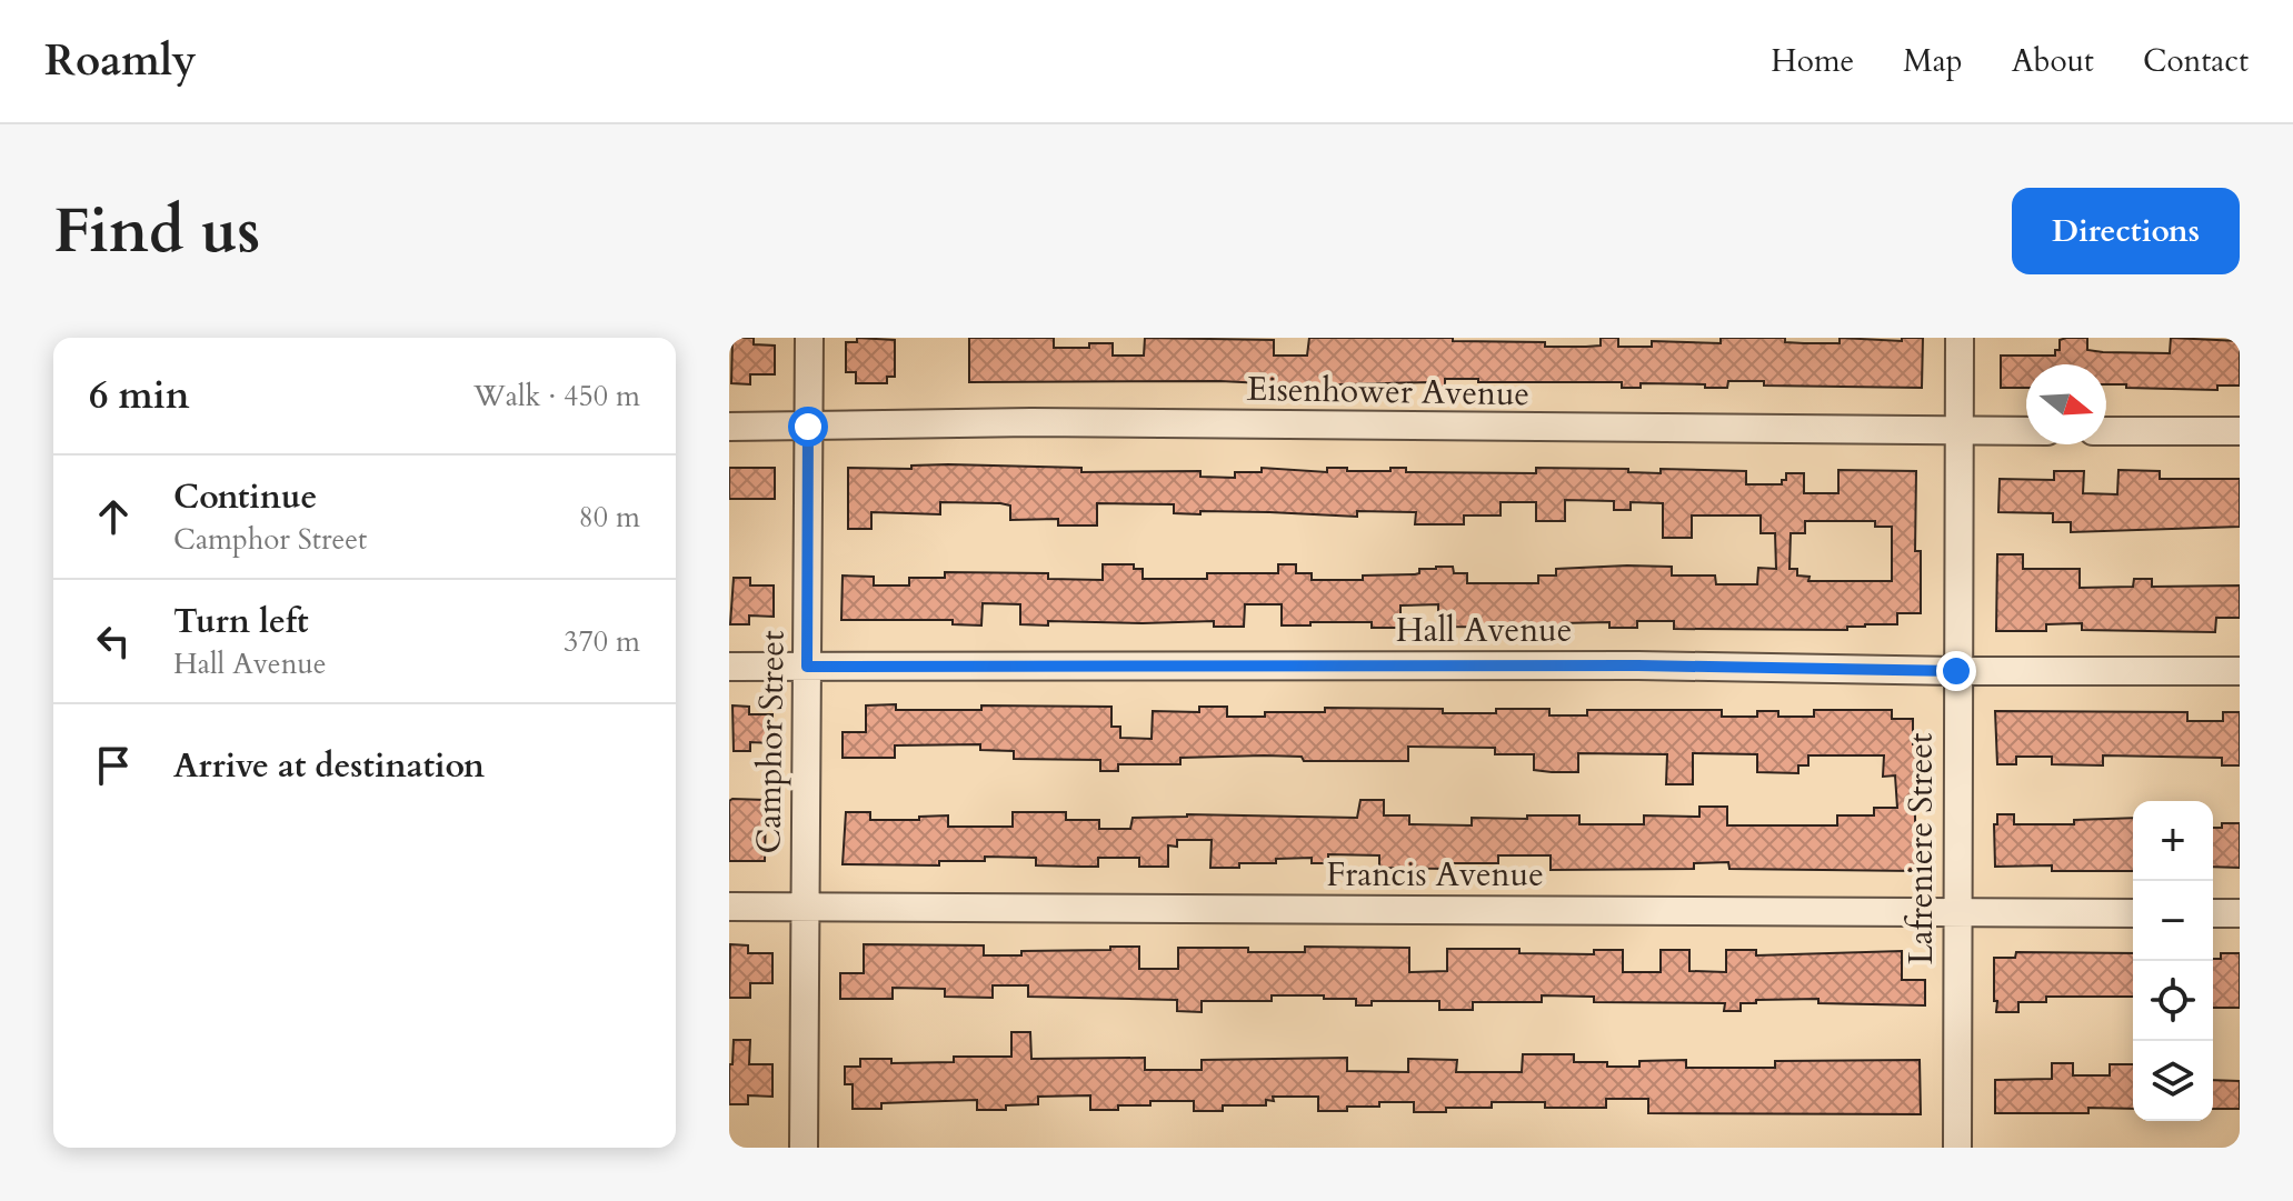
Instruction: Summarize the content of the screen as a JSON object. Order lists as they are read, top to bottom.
{
  "streets": {
    "street": [
      "Eisenhower Avenue",
      "Hall Avenue",
      "Camphor Street",
      "Lafreniere Street",
      "Francis Avenue"
    ]
  },
  "crossings": [
    ["Eisenhower Avenue", "Camphor Street"],
    ["Eisenhower Avenue", "Lafreniere Street"],
    ["Hall Avenue", "Camphor Street"],
    ["Hall Avenue", "Lafreniere Street"],
    ["Camphor Street", "Francis Avenue"],
    ["Lafreniere Street", "Francis Avenue"]
  ],
  "north": "right",
  "page": {
    "header": "Roamly",
    "nav": [
      "Home",
      "Map",
      "About",
      "Contact"
    ],
    "buttons": "Directions",
    "title": "Find us",
    "heading": ["6 min", "Walk · 450 m"],
    "list": [
      ["Continue", "Camphor Street", "80 m"],
      ["Turn left", "Hall Avenue", "370 m"],
      "Arrive at destination"
    ],
    "map_buttons": ["+", "−"]
  }
}
